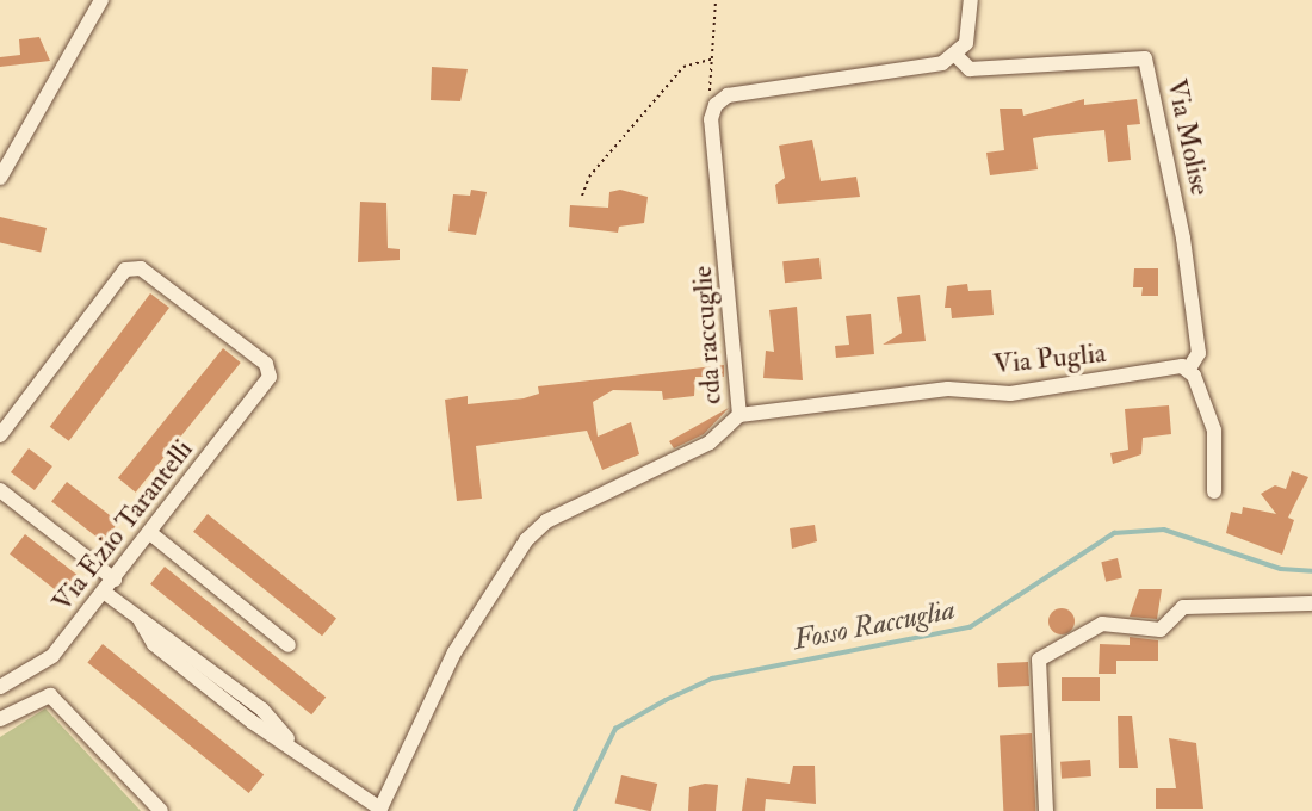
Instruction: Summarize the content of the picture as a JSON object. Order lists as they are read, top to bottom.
{
  "streets": {
    "street": [
      "Via Molise",
      "cda raccuglie",
      "Via Puglia",
      "Via Ezio Tarantelli"
    ]
  },
  "crossings": [
    ["Via Molise", "Via Puglia"],
    ["cda raccuglie", "Via Puglia"]
  ],
  "water": ["Fosso Raccuglia"]
}
